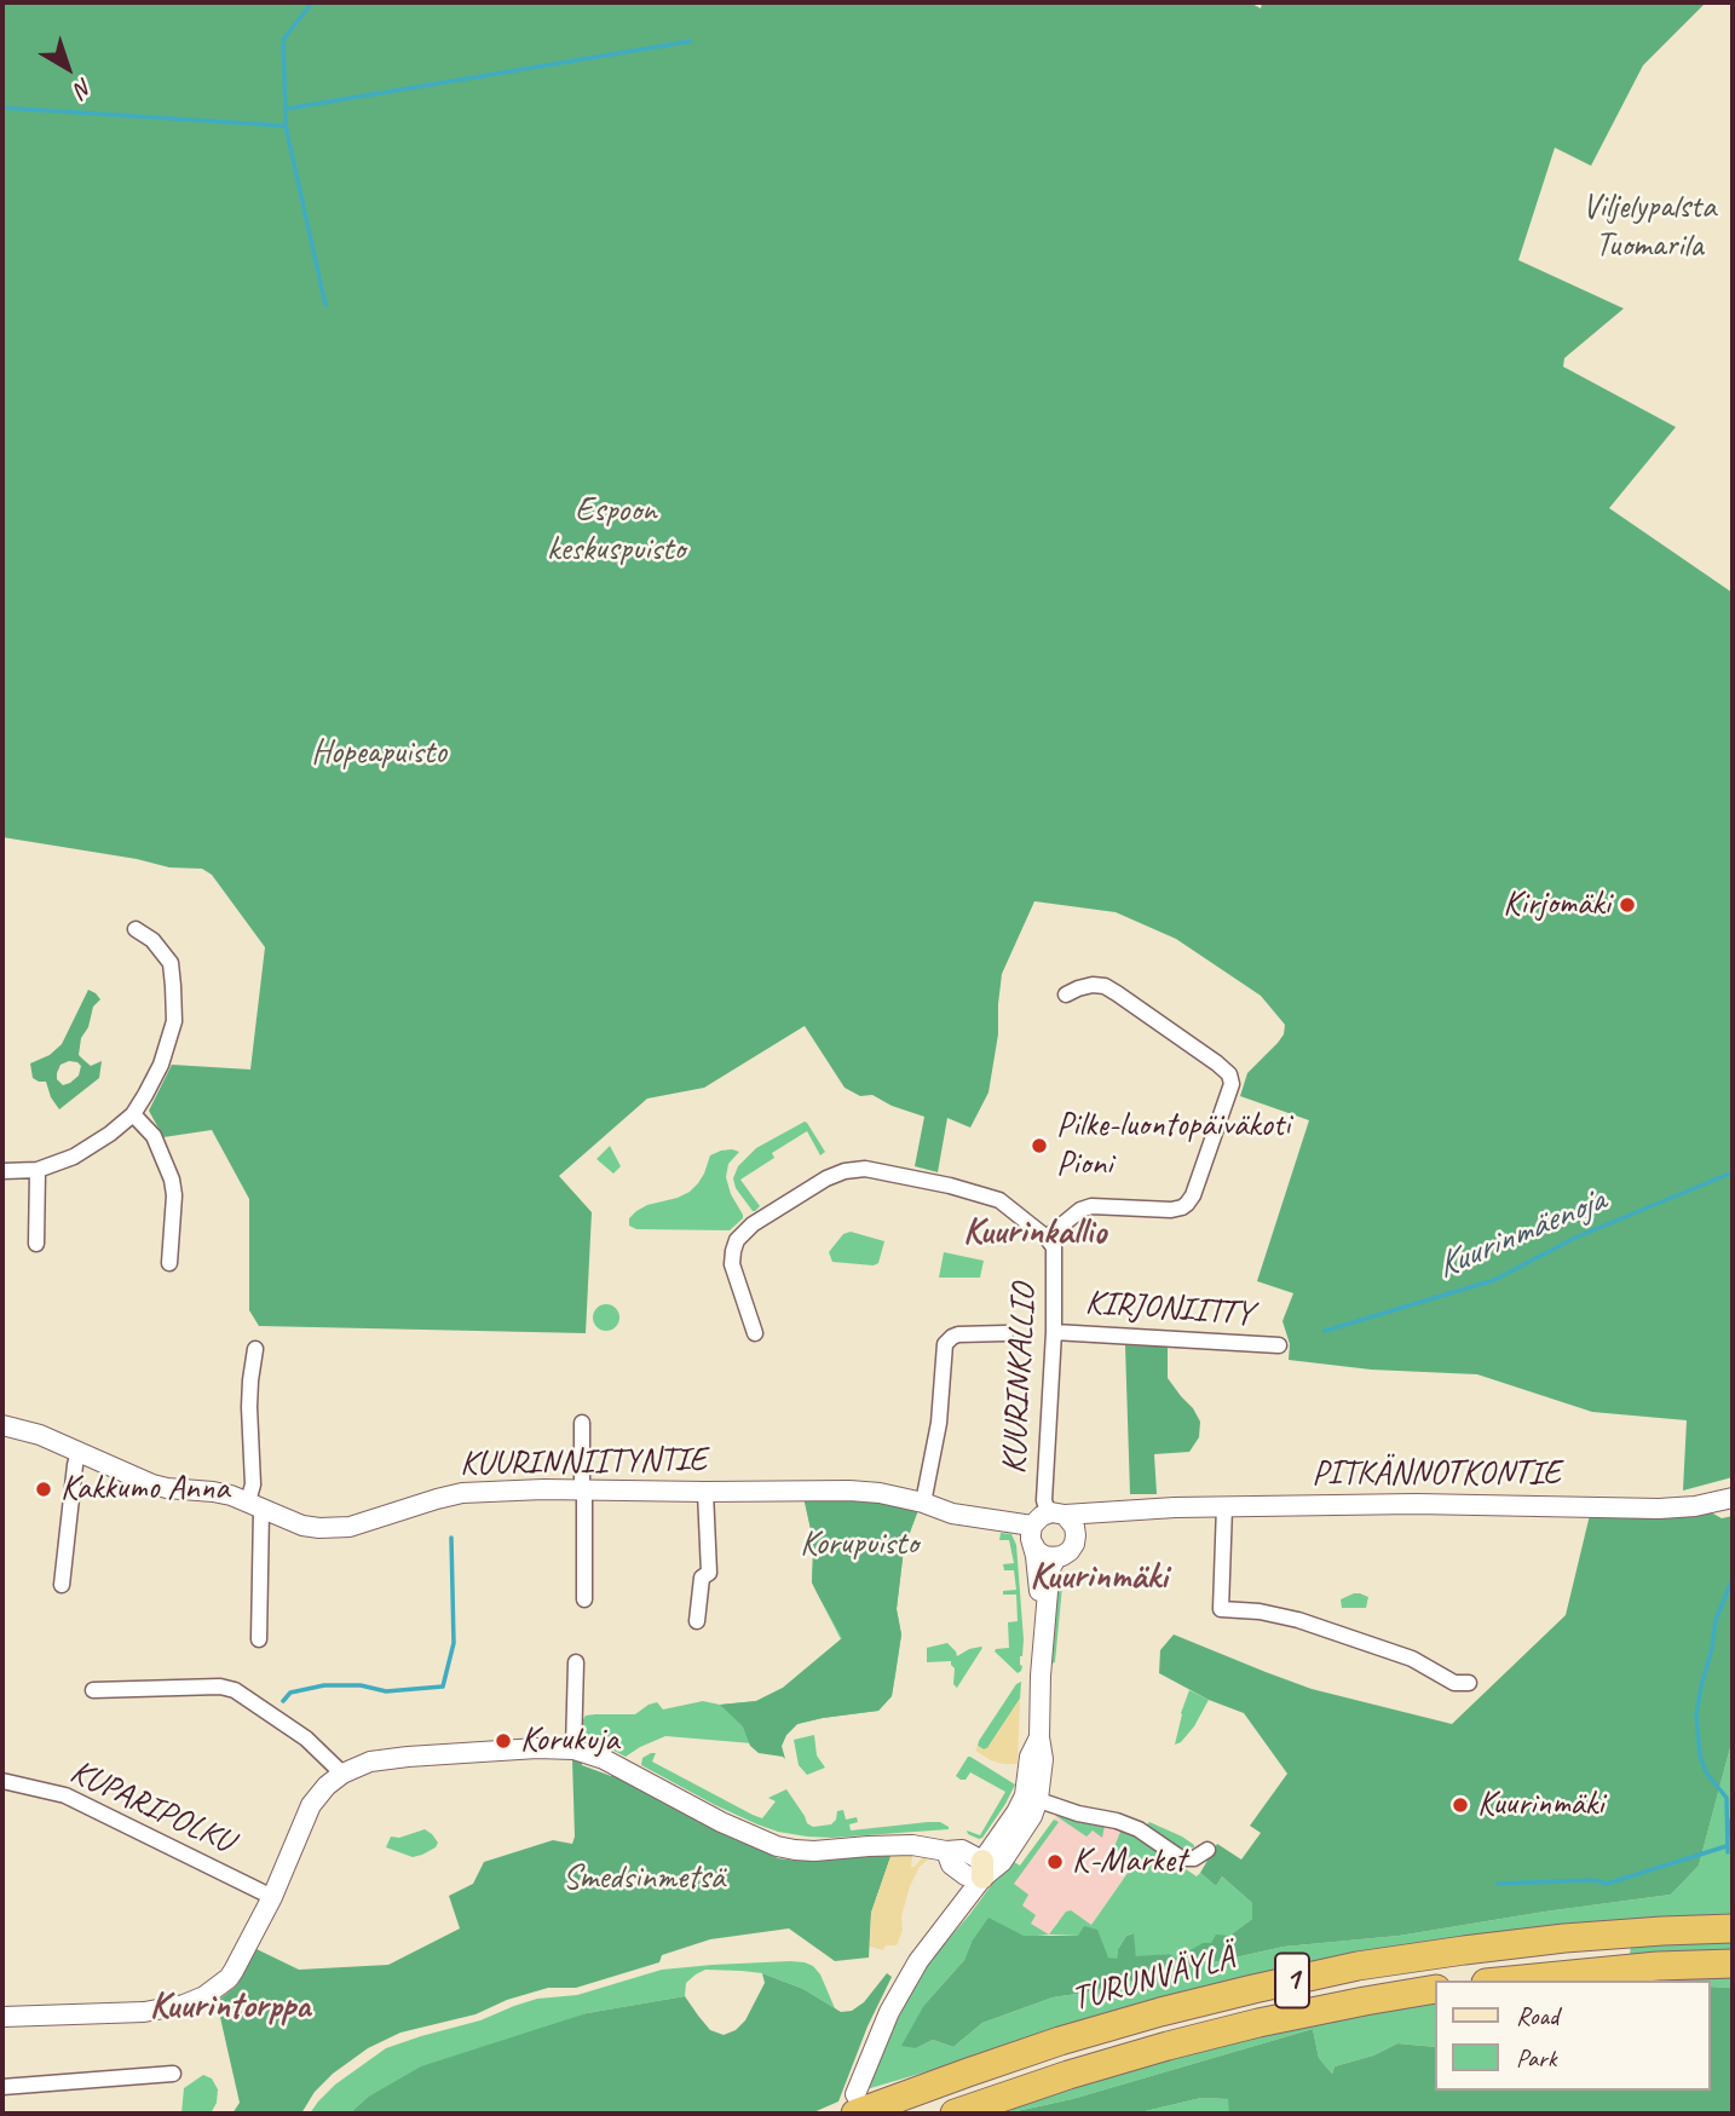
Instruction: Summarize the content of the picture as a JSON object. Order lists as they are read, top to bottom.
{
  "streets": {
    "highway": ["TURUNVÄYLÄ", "1"],
    "street": [
      "KIRJONIITTY",
      "KUURINKALLIO",
      "KUURINNIITYNTIE",
      "PITKÄNNOTKONTIE",
      "KUPARIPOLKU"
    ]
  },
  "crossings": [
    ["KIRJONIITTY", "KUURINKALLIO"],
    ["KUURINKALLIO", "KUURINNIITYNTIE"],
    ["KUURINKALLIO", "PITKÄNNOTKONTIE"],
    ["KUURINNIITYNTIE", "PITKÄNNOTKONTIE"]
  ],
  "districts": ["Kuurinkallio", "Kuurinmäki", "Kuurintorppa"],
  "water": ["Kuurinmäenoja"],
  "parks": [
    "Viljelypalsta Tuomarila",
    "Espoon keskuspuisto",
    "Hopeapuisto",
    "Korupuisto",
    "Smedsinmetsä"
  ],
  "places": [
    "Kirjomäki",
    "Pilke-luontopäiväkoti Pioni",
    "Kakkumo Anna",
    "Korukuja",
    "Kuurinmäki",
    "K-Market"
  ],
  "legend": ["Road", "Park"],
  "north": "bottom right"
}
